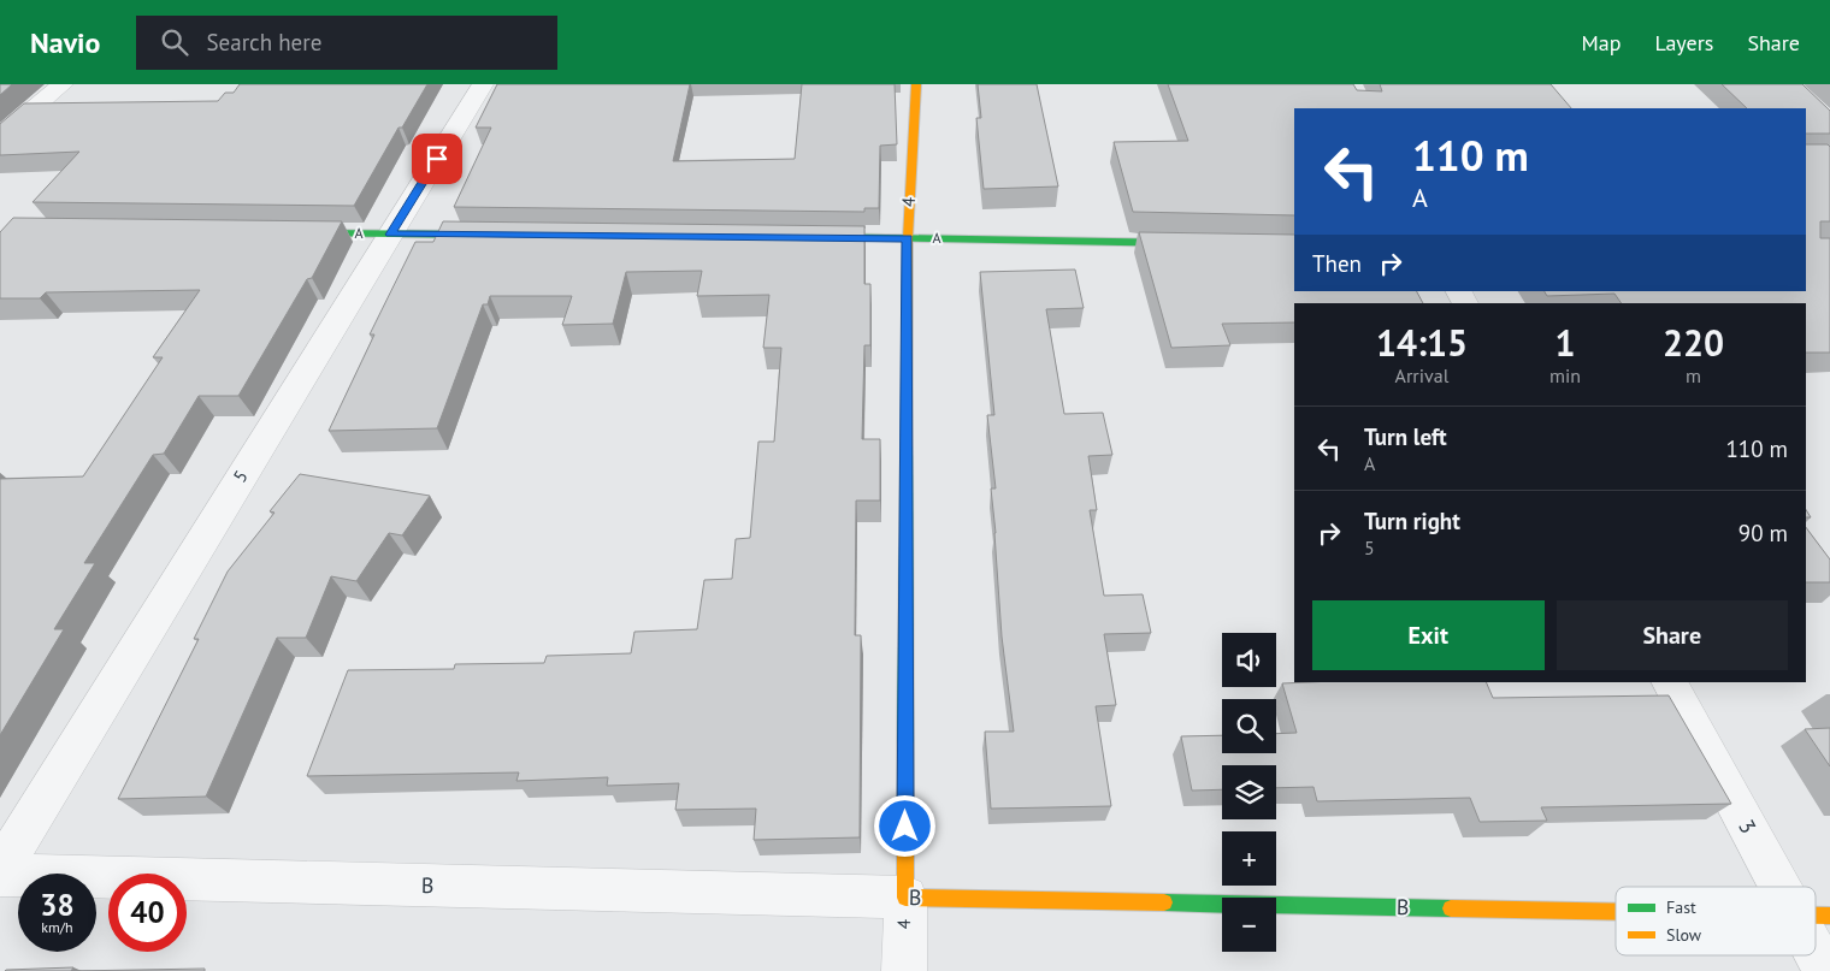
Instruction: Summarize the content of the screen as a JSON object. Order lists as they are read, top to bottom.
{
  "streets": {
    "street": [
      "4",
      "A",
      "5",
      "3",
      "B"
    ]
  },
  "crossings": [
    ["4", "A"],
    ["4", "B"],
    ["A", "5"],
    ["5", "B"]
  ],
  "legend": ["Fast", "Slow"],
  "page": {
    "header": "Navio",
    "search": "Search here",
    "nav": ["Map", "Layers", "Share"],
    "turn": ["110 m", "A"],
    "then": "Then",
    "eta": [
      "14:15",
      "Arrival",
      "1",
      "min",
      "220",
      "m"
    ],
    "list": [
      {
        "name": "Turn left",
        "note": "A",
        "value": "110 m"
      },
      {
        "name": "Turn right",
        "note": "5",
        "value": "90 m"
      }
    ],
    "buttons": ["Exit", "Share"],
    "map_buttons": ["+", "−"],
    "speed": "38 km/h",
    "limit": "40"
  }
}
